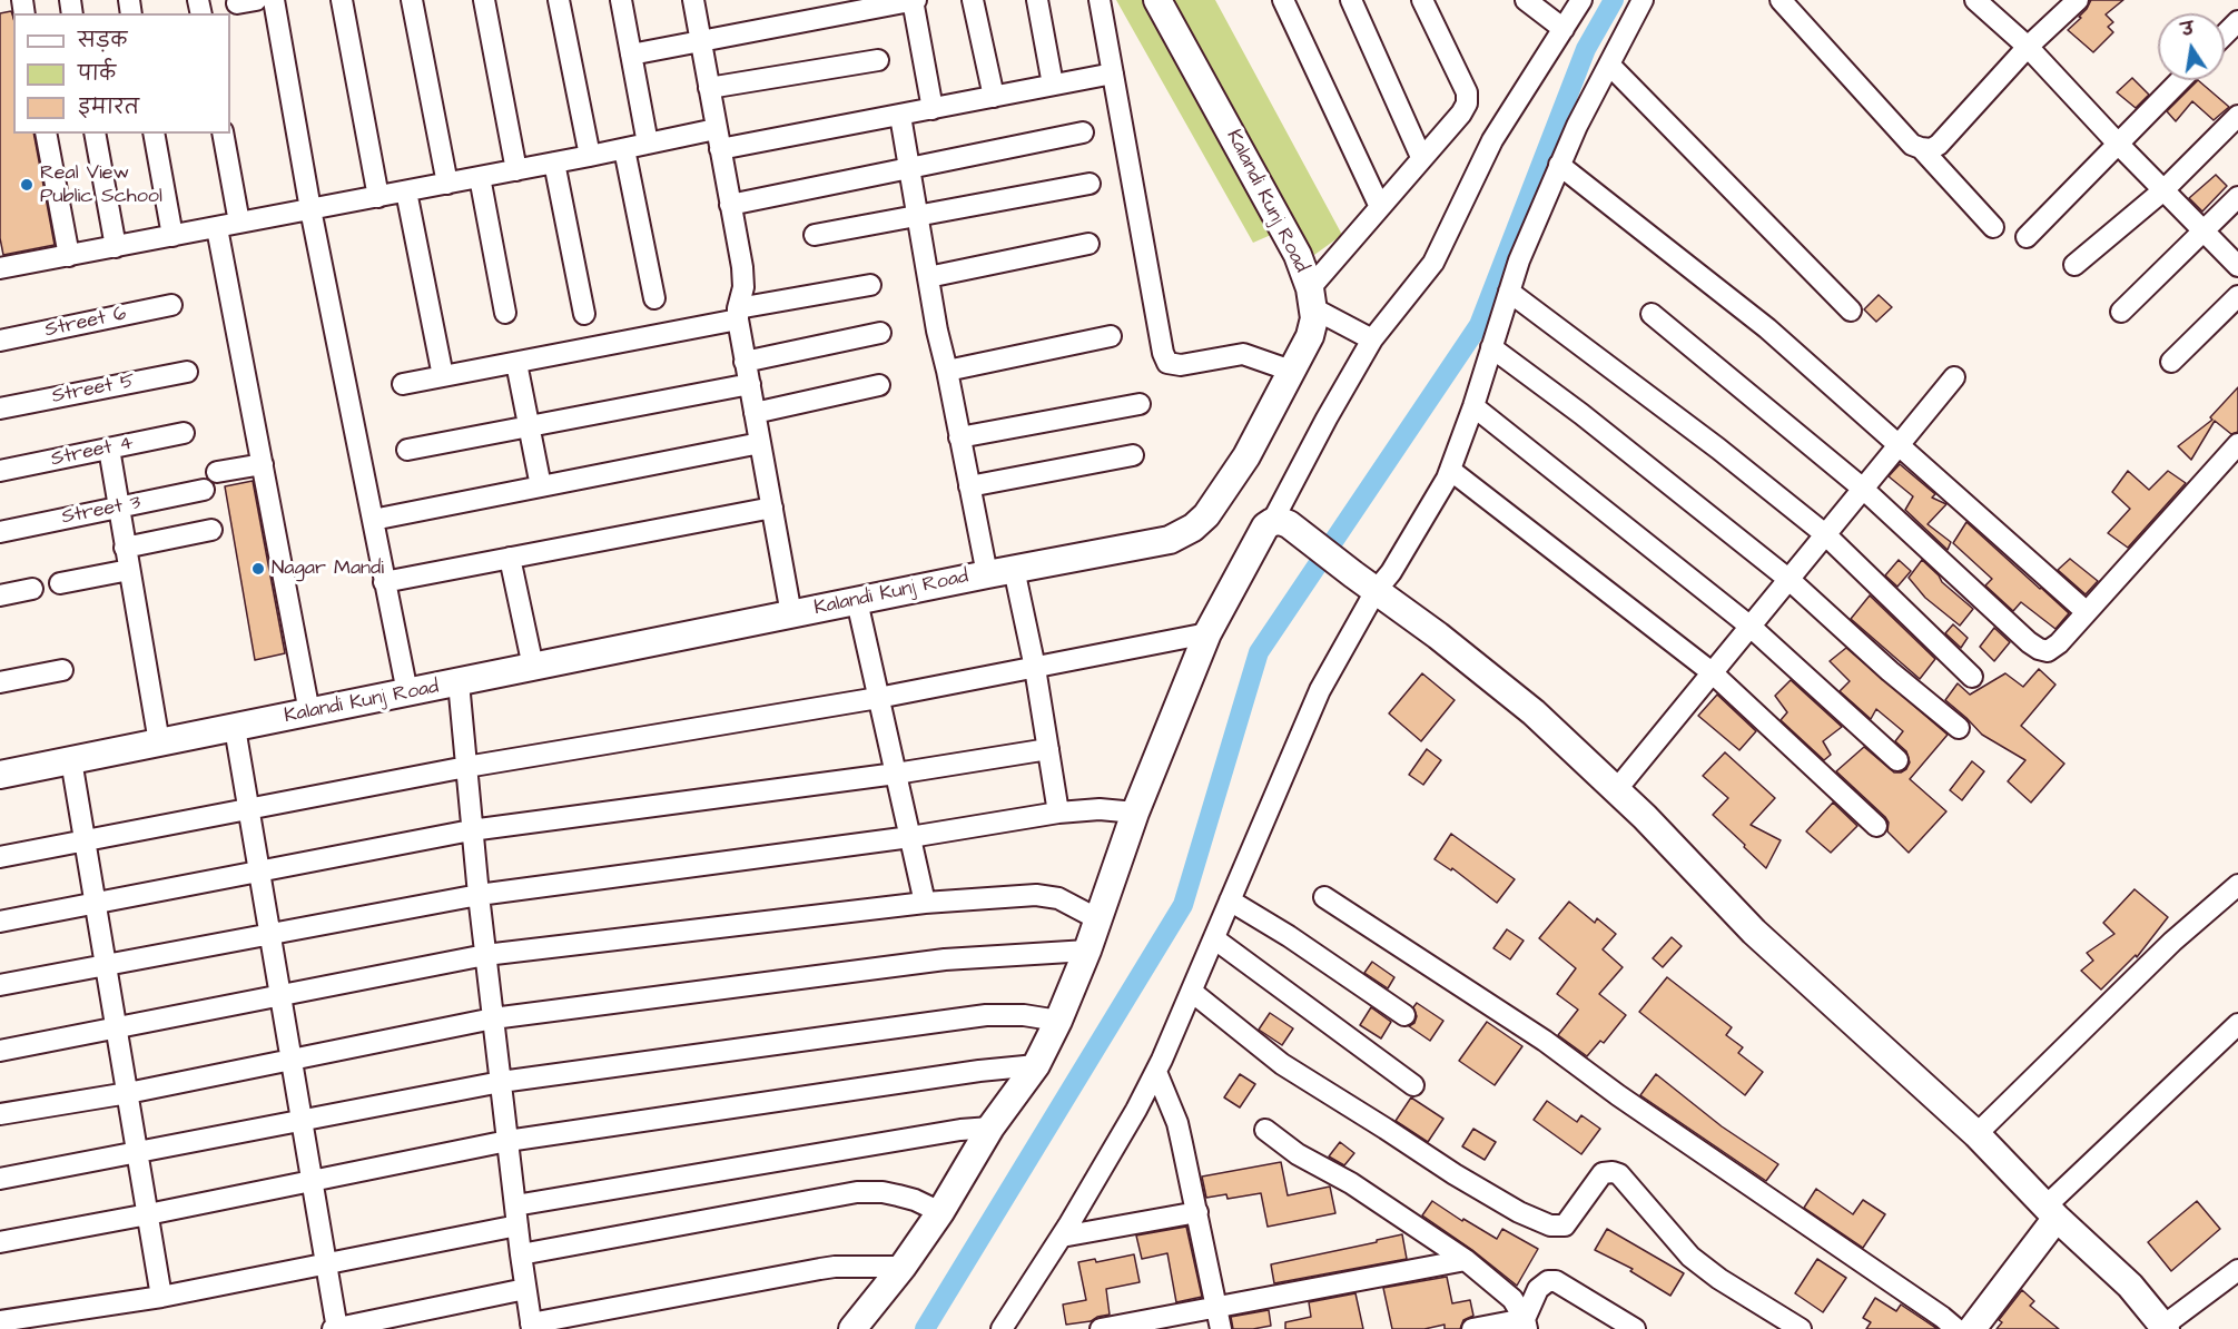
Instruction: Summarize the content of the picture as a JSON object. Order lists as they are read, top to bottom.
{
  "streets": {
    "street": [
      "Kalandi Kunj Road",
      "Street 6",
      "Street 5",
      "Street 4",
      "Street 3"
    ]
  },
  "places": ["Real View Public School", "Nagar Mandi"],
  "legend": ["सड़क", "पार्क", "इमारत"],
  "north": "top"
}
